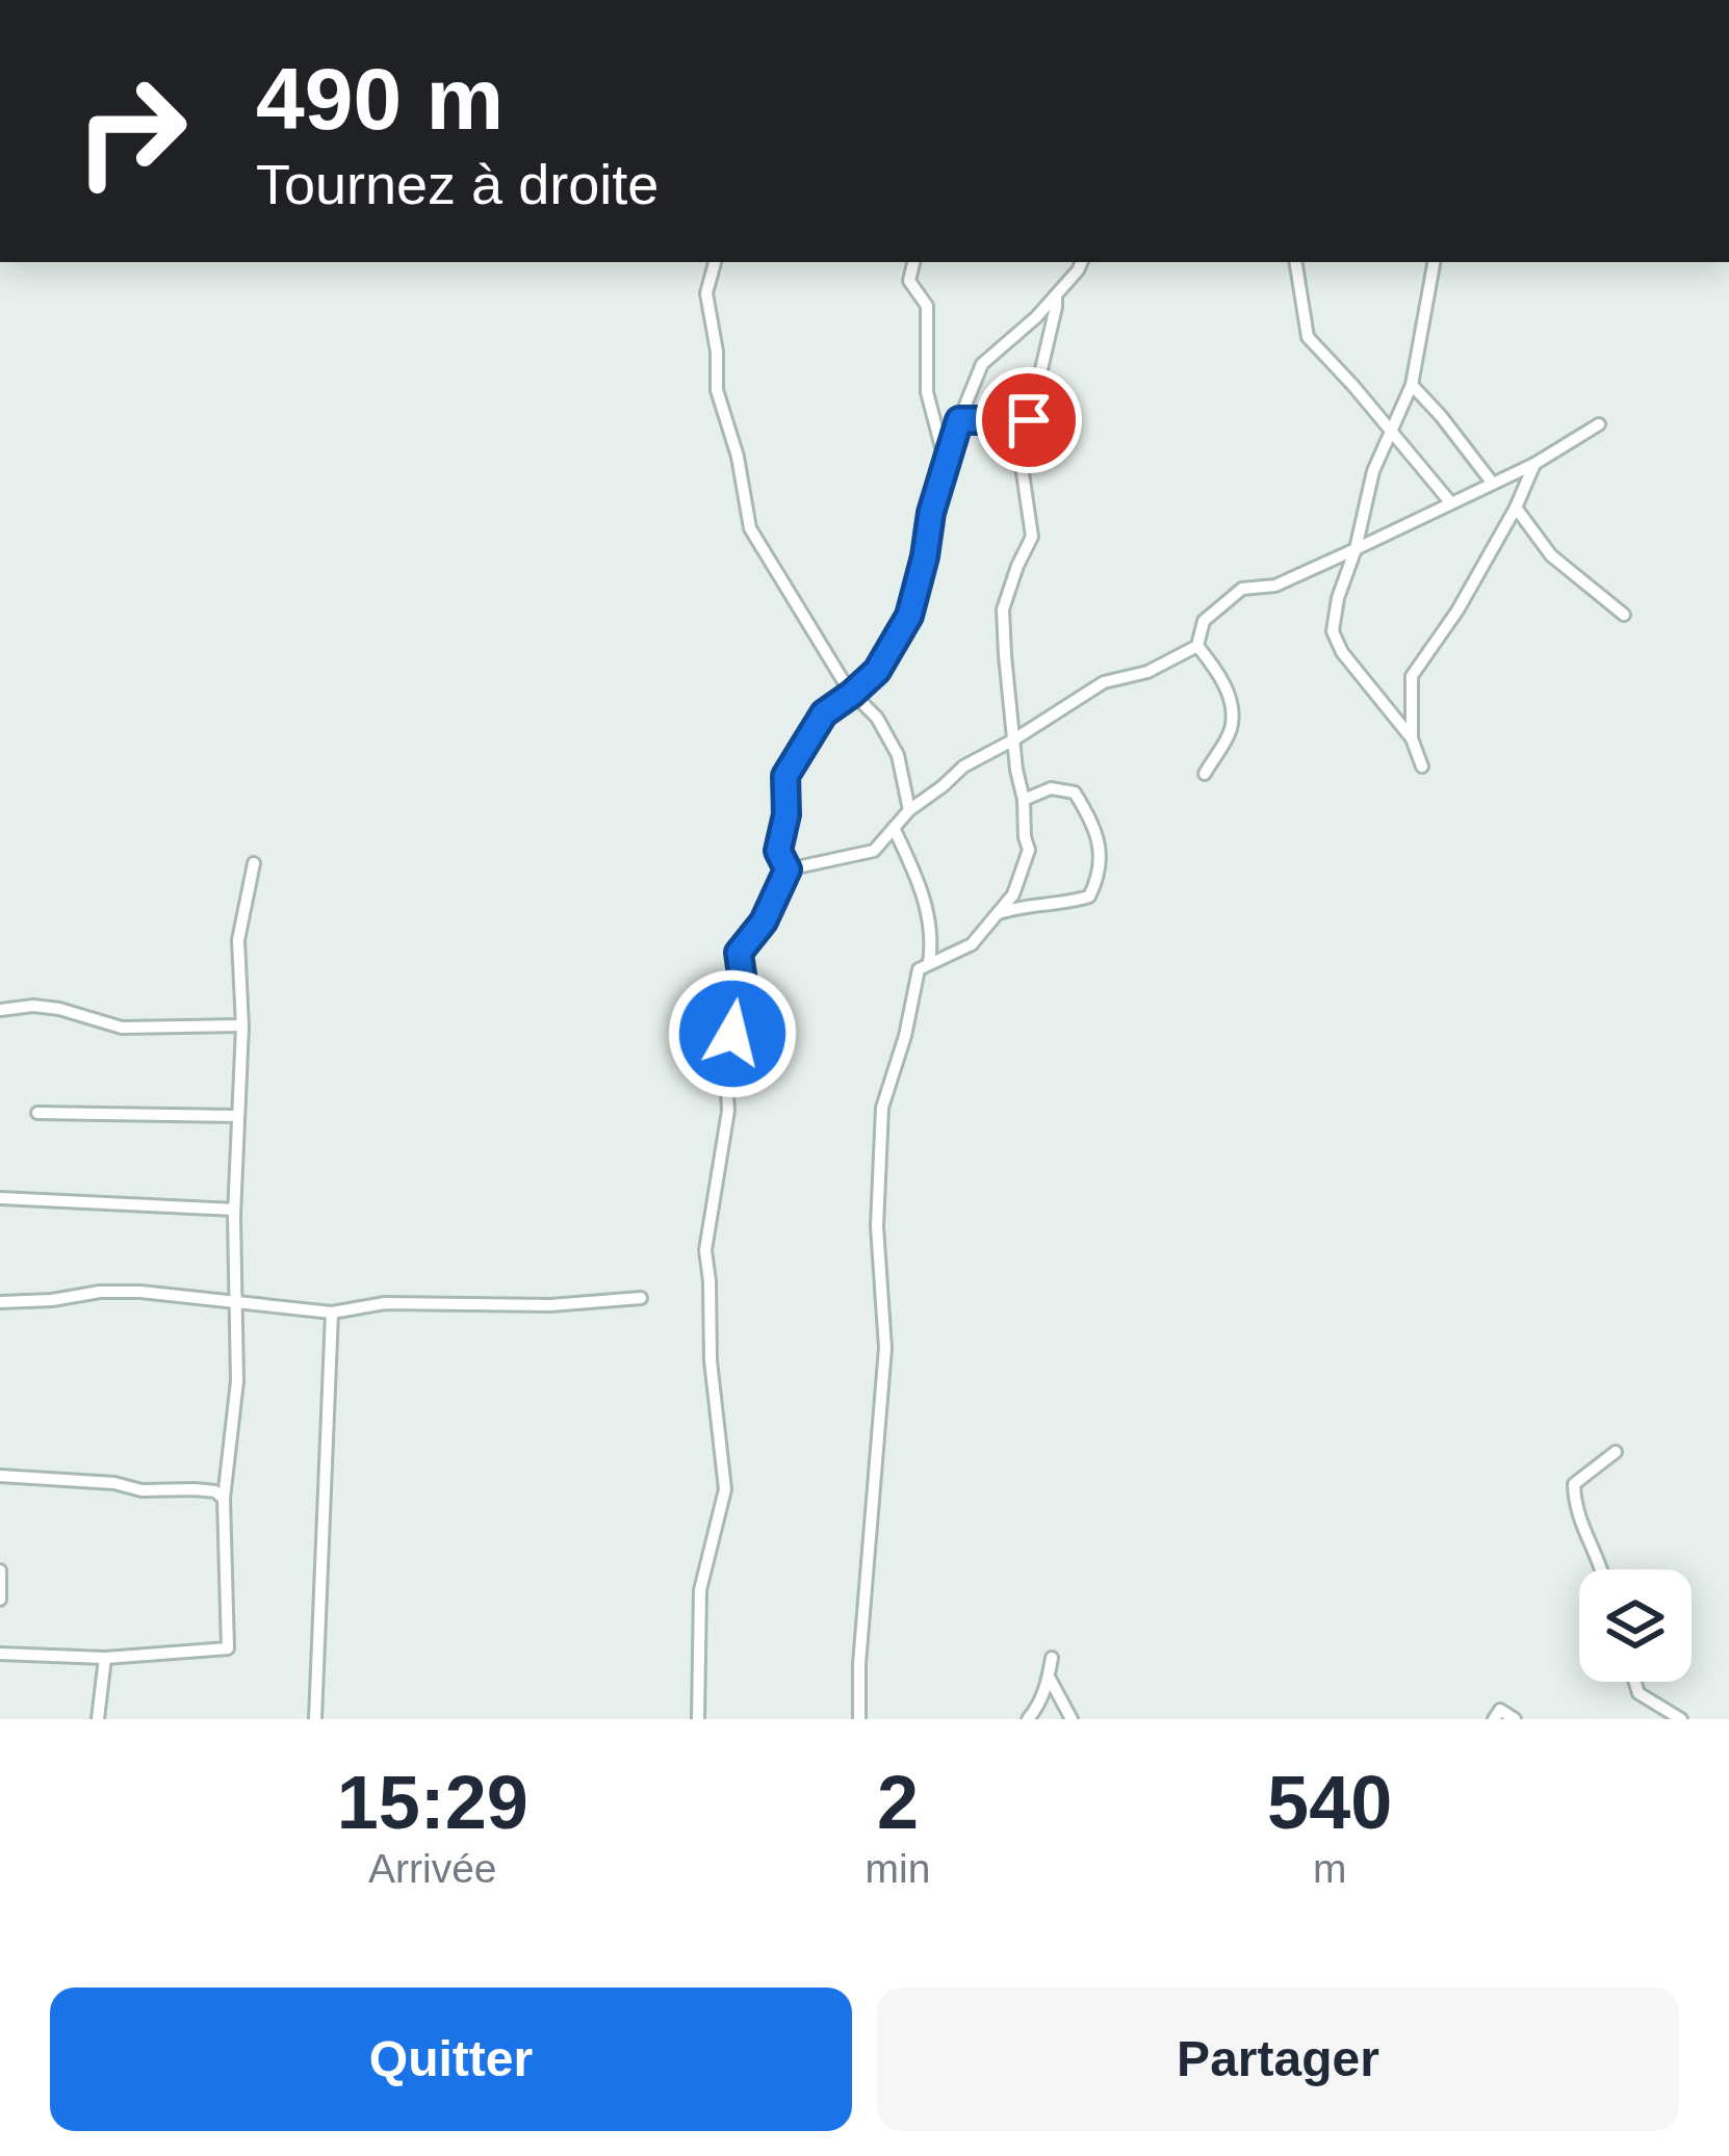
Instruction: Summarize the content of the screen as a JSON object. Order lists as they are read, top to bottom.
{
  "page": {
    "turn": ["490 m", "Tournez à droite"],
    "eta": [
      "15:29",
      "Arrivée",
      "2",
      "min",
      "540",
      "m"
    ],
    "buttons": ["Quitter", "Partager"]
  }
}
